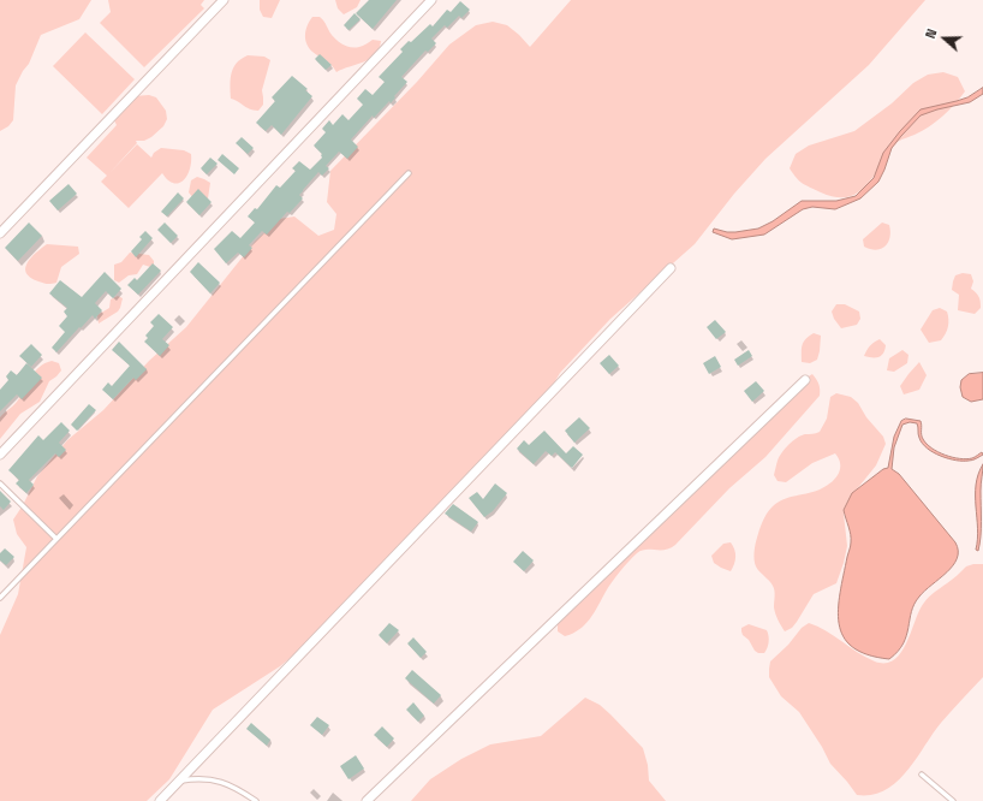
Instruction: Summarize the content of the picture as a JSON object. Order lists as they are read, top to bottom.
{
  "north": "left"
}
